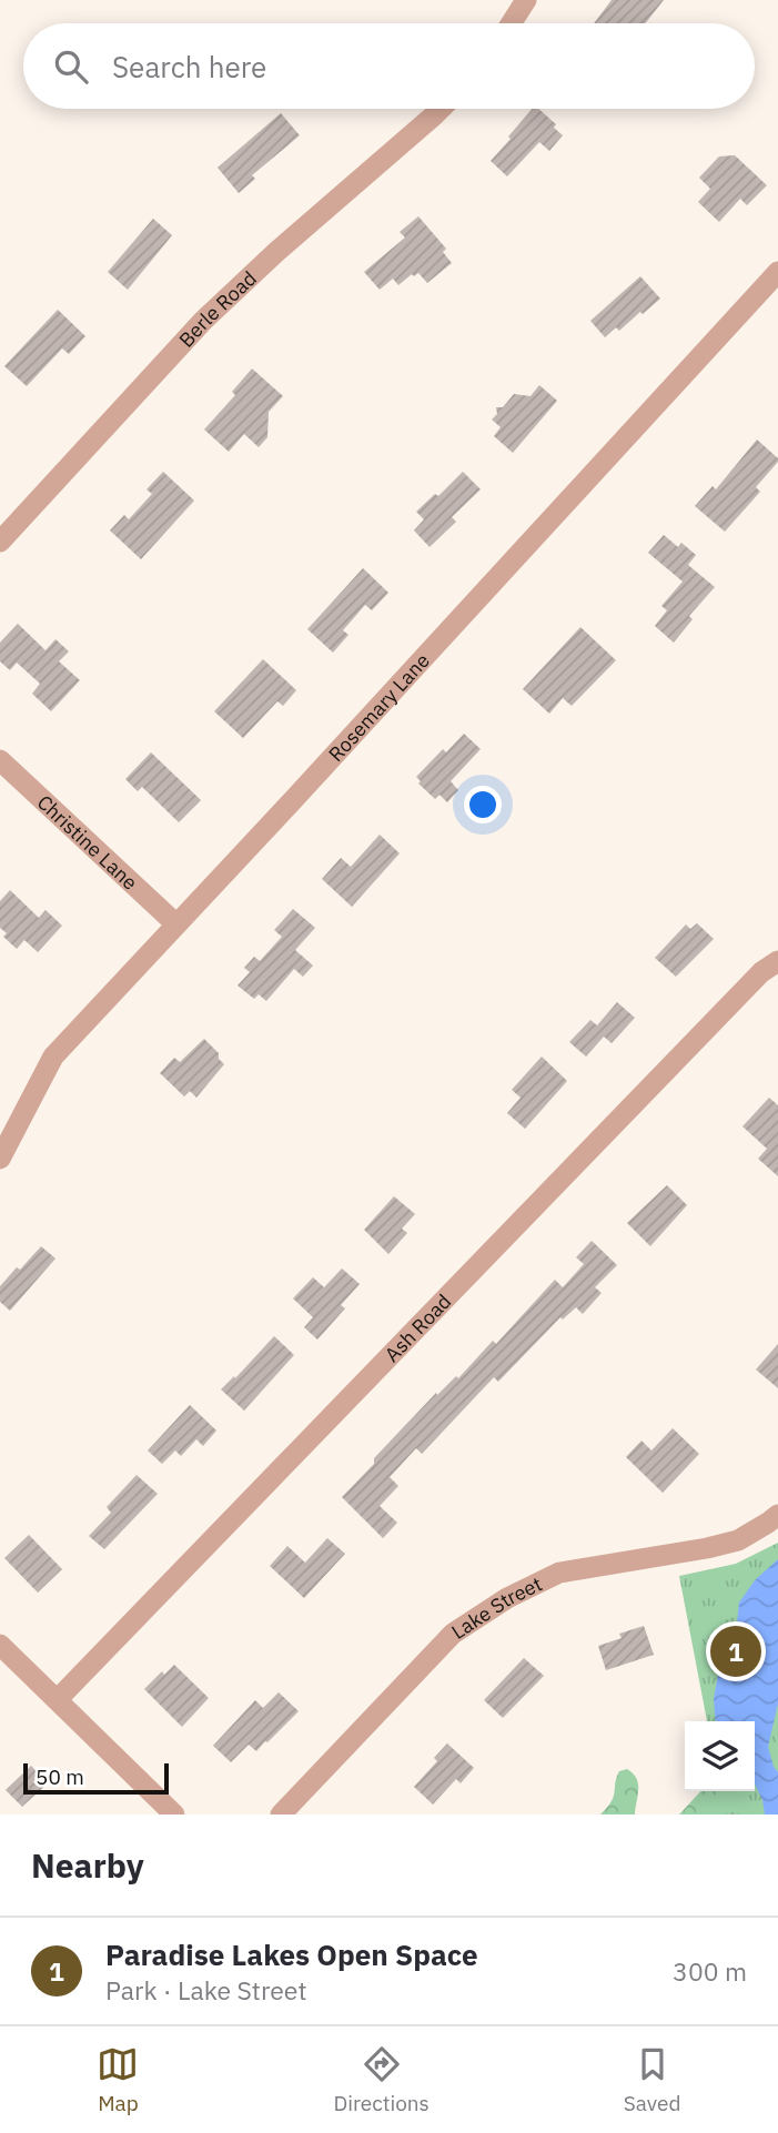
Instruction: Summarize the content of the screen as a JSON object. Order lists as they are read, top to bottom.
{
  "streets": {
    "street": [
      "Berle Road",
      "Rosemary Lane",
      "Christine Lane",
      "Ash Road",
      "Lake Street"
    ]
  },
  "crossings": [
    ["Rosemary Lane", "Christine Lane"]
  ],
  "scale_bar": "50 m",
  "page": {
    "search": "Search here",
    "pins": "1",
    "scale": "50 m",
    "heading": "Nearby",
    "list": [
      {
        "mark": "1",
        "name": "Paradise Lakes Open Space",
        "note": "Park · Lake Street",
        "value": "300 m"
      }
    ],
    "nav": ["Map", "Directions", "Saved"]
  }
}
